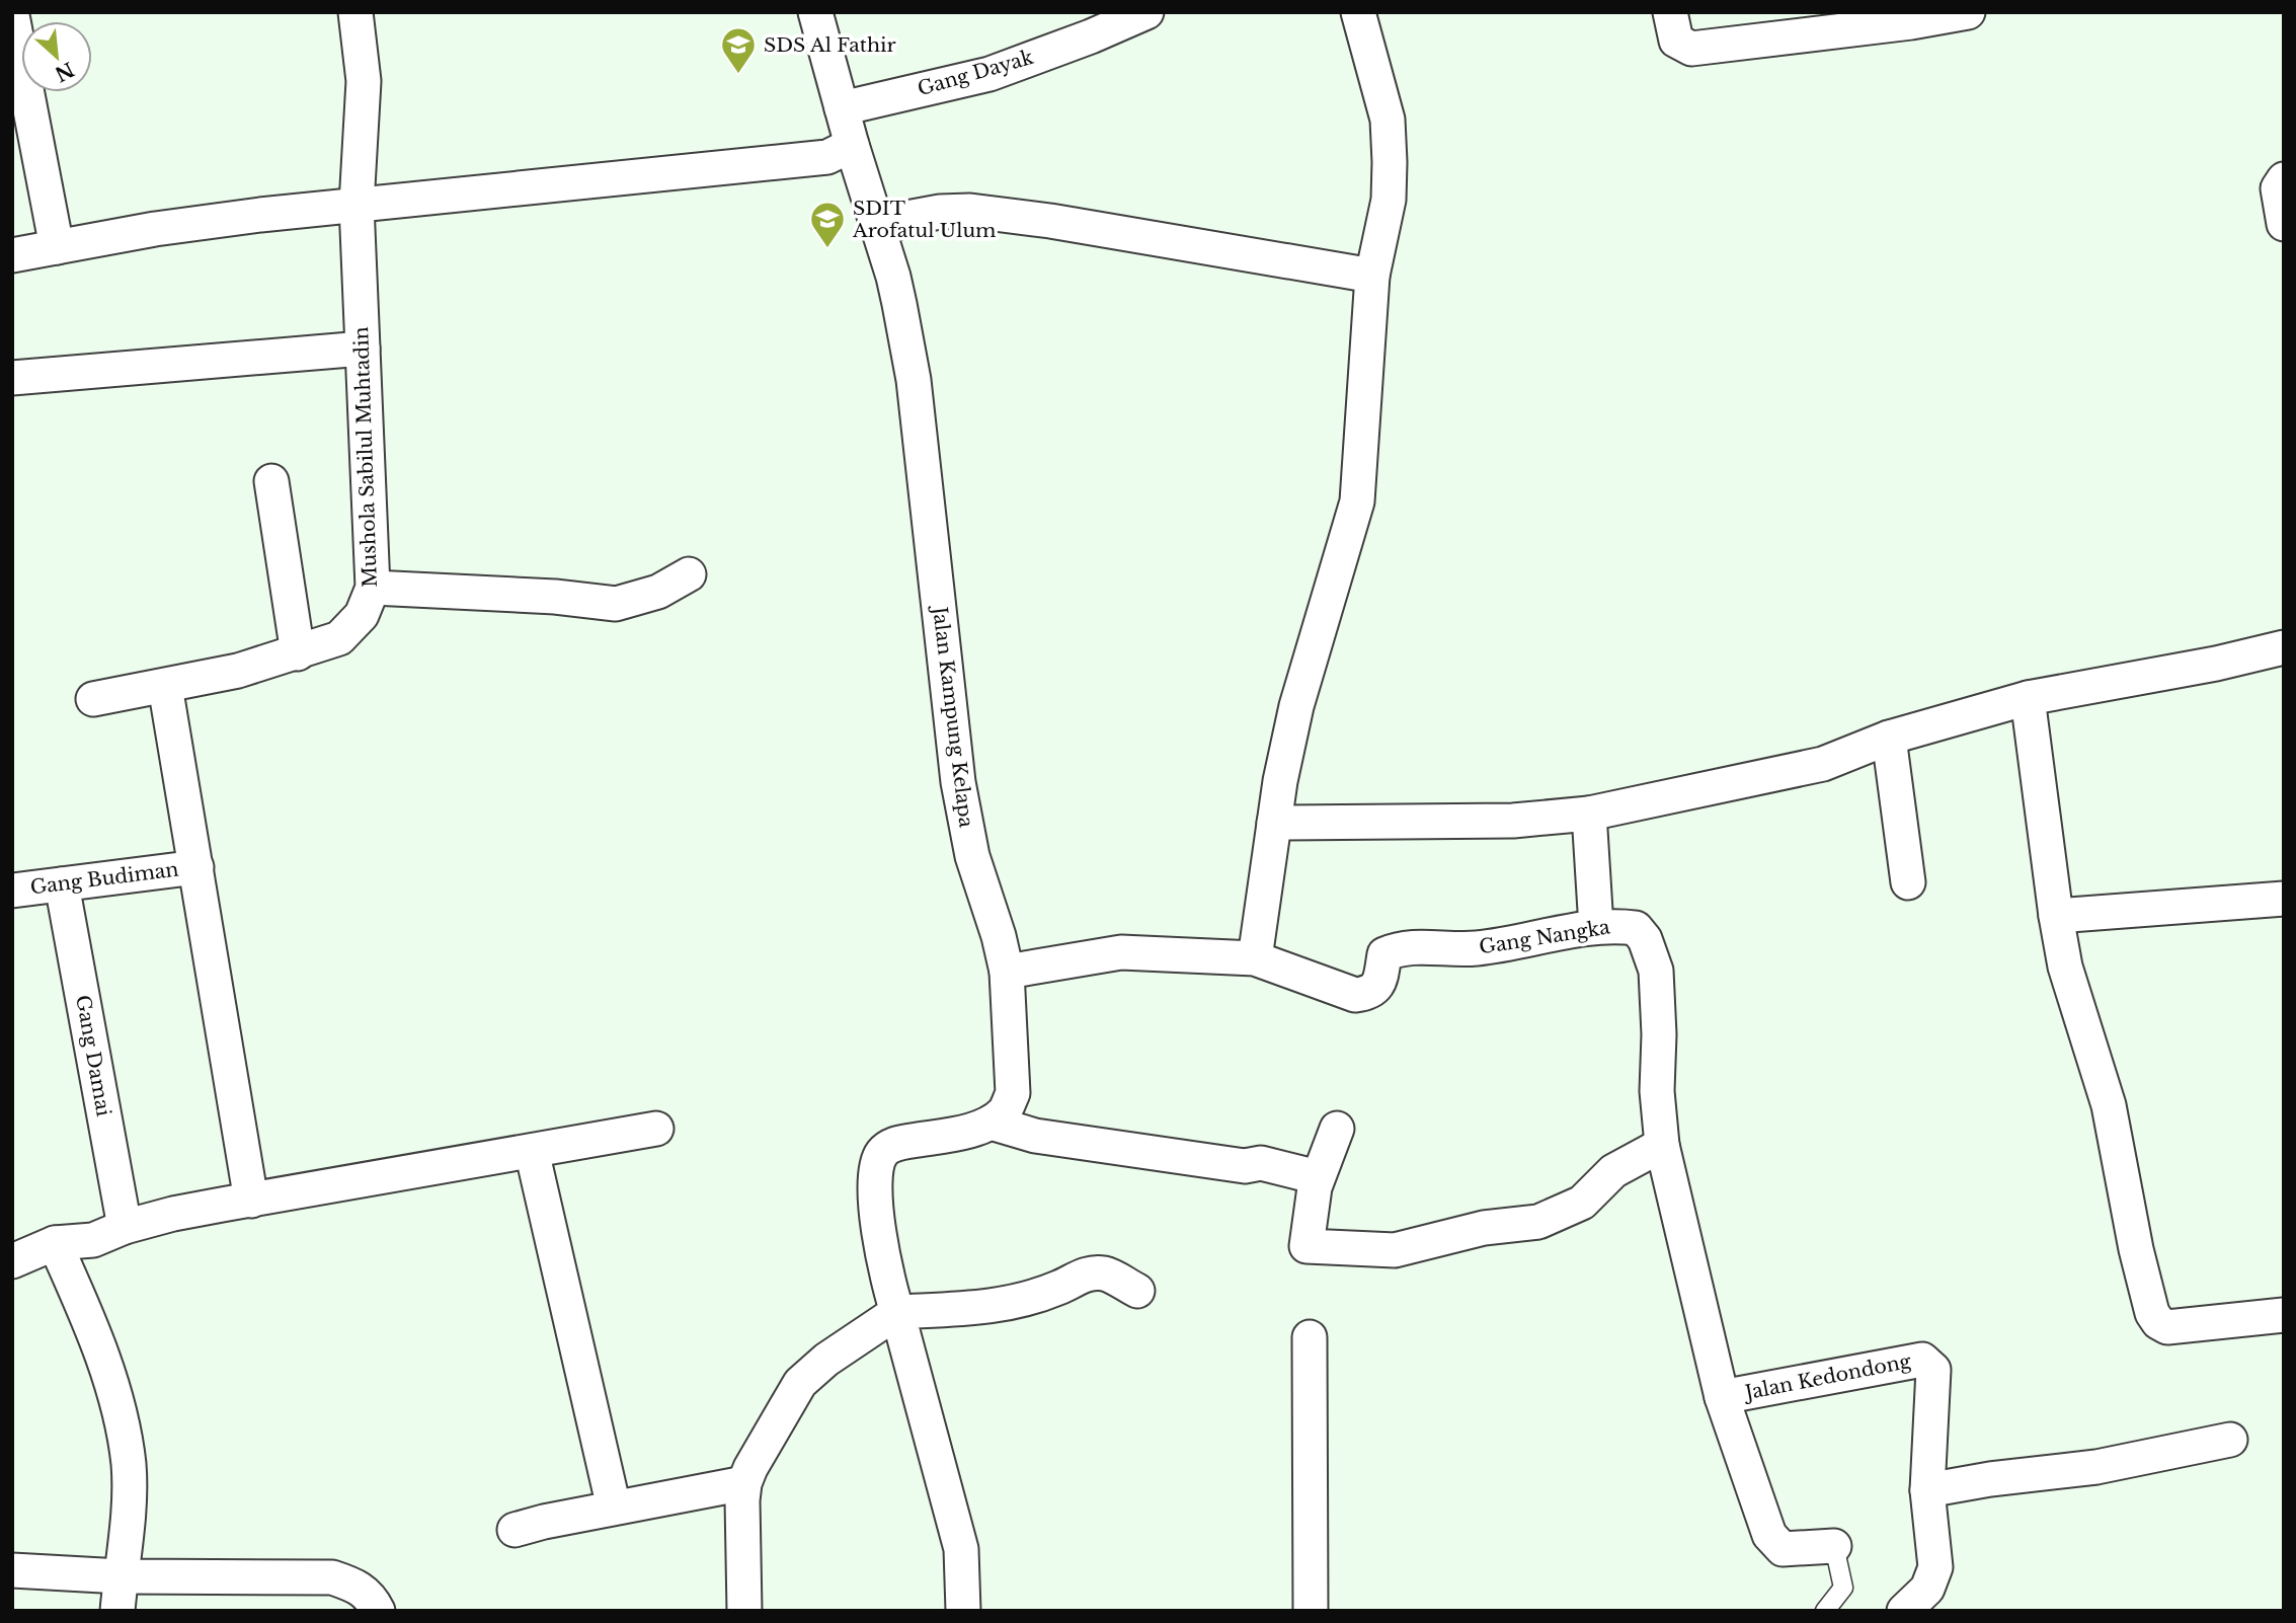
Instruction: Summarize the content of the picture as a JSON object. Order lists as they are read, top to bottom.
{
  "streets": {
    "street": [
      "Gang Dayak",
      "Mushola Sabilul Muhtadin",
      "Jalan Kampung Kelapa",
      "Gang Budiman",
      "Gang Nangka",
      "Gang Damai",
      "Jalan Kedondong"
    ]
  },
  "crossings": [
    ["Gang Dayak", "Jalan Kampung Kelapa"],
    ["Jalan Kampung Kelapa", "Gang Nangka"],
    ["Gang Budiman", "Gang Damai"],
    ["Gang Nangka", "Jalan Kedondong"]
  ],
  "places": {
    "school or university": ["SDS Al Fathir", "SDIT Arofatul Ulum"]
  },
  "north": "bottom right"
}
